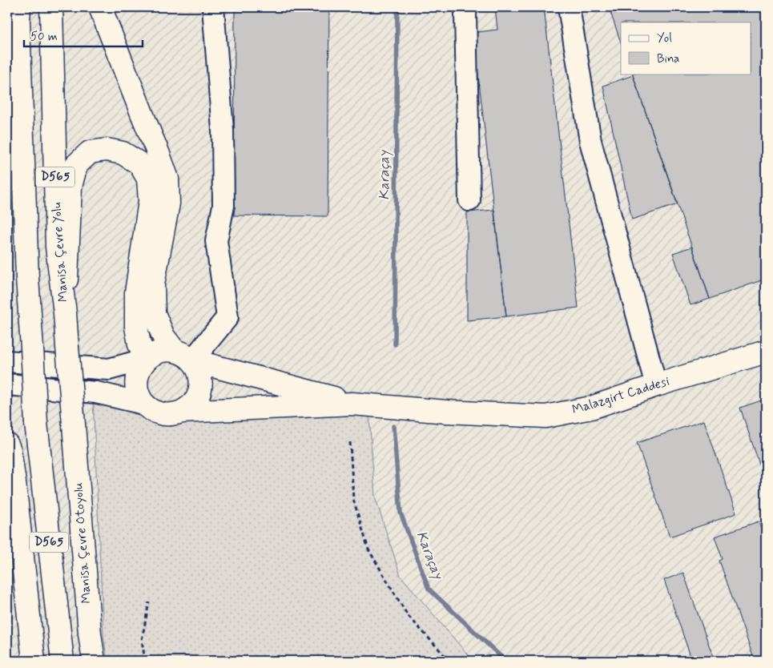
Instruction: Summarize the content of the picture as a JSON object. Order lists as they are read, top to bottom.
{
  "streets": {
    "main road": [
      "D565",
      "Manisa Çevre Yolu",
      "Malazgirt Caddesi",
      "Manisa Çevre Otoyolu"
    ]
  },
  "crossings": [
    ["Manisa Çevre Yolu", "Manisa Çevre Otoyolu"]
  ],
  "water": ["Karaçay"],
  "legend": ["Yol", "Bina"],
  "scale_bar": "50 m"
}
